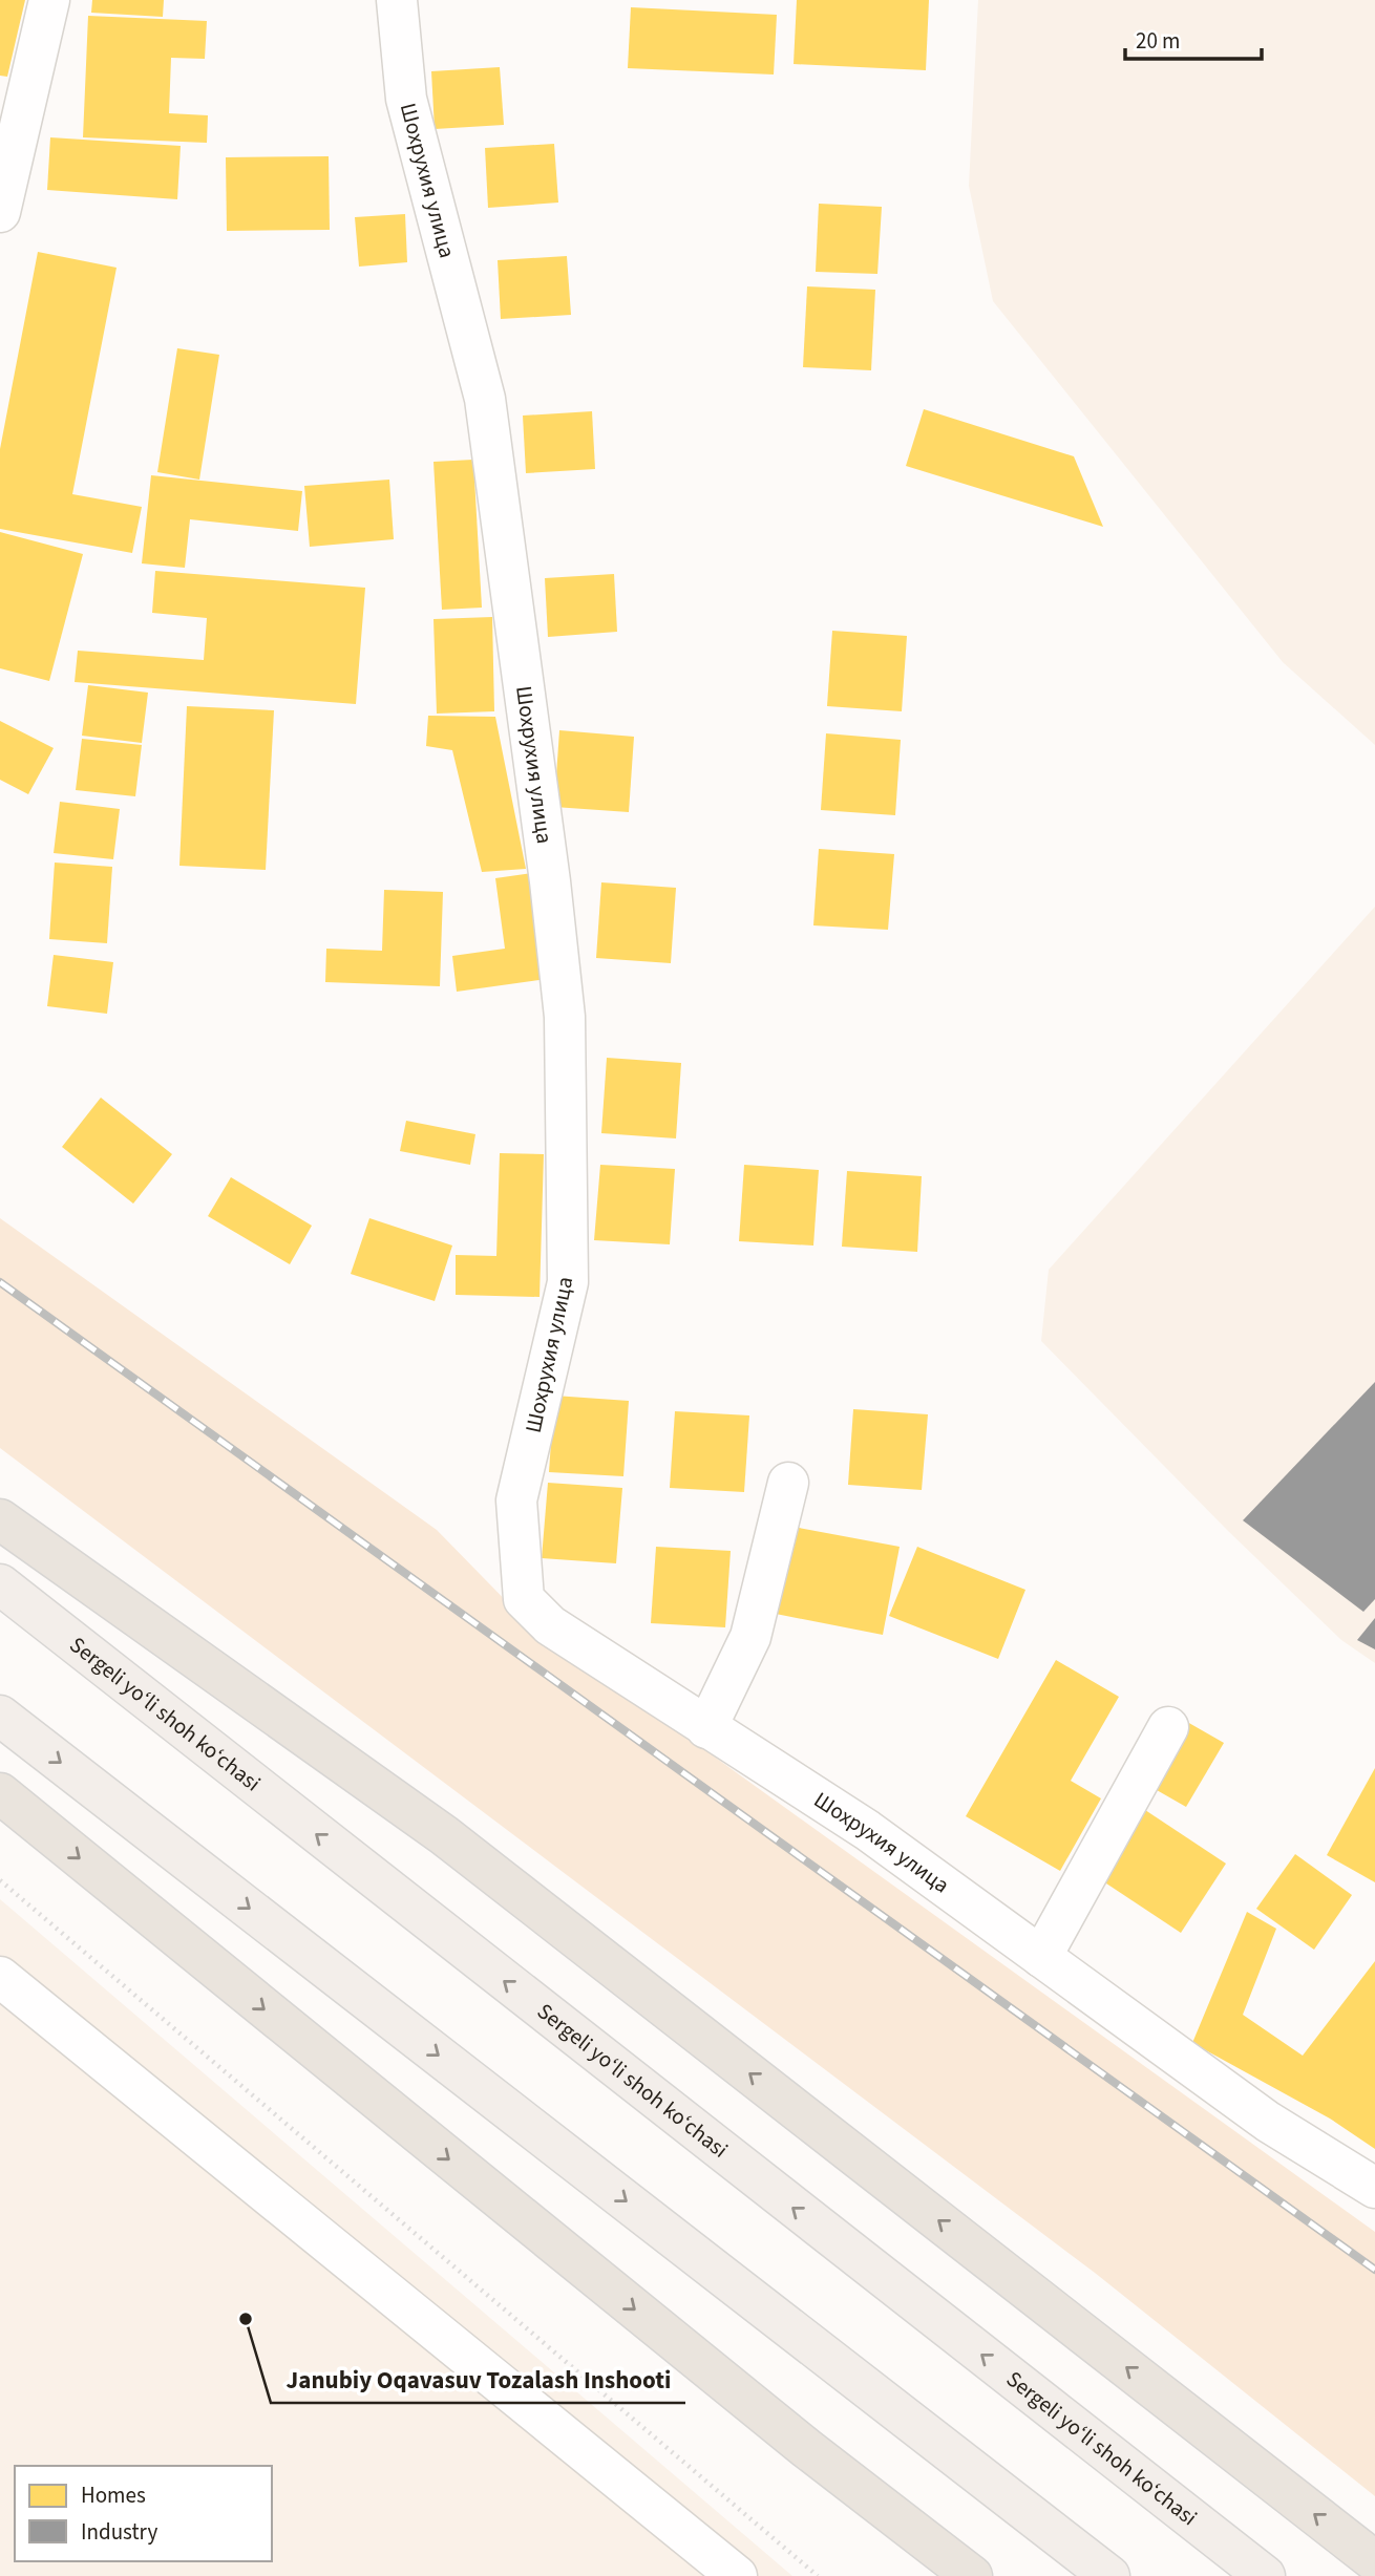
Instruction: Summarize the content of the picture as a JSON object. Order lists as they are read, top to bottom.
{
  "streets": {
    "main road": ["Sergeli yo‘li shoh ko‘chasi"],
    "street": ["Шохрухия улица"]
  },
  "places": ["Janubiy Oqavasuv Tozalash Inshooti"],
  "legend": ["Homes", "Industry"],
  "scale_bar": "20 m"
}
